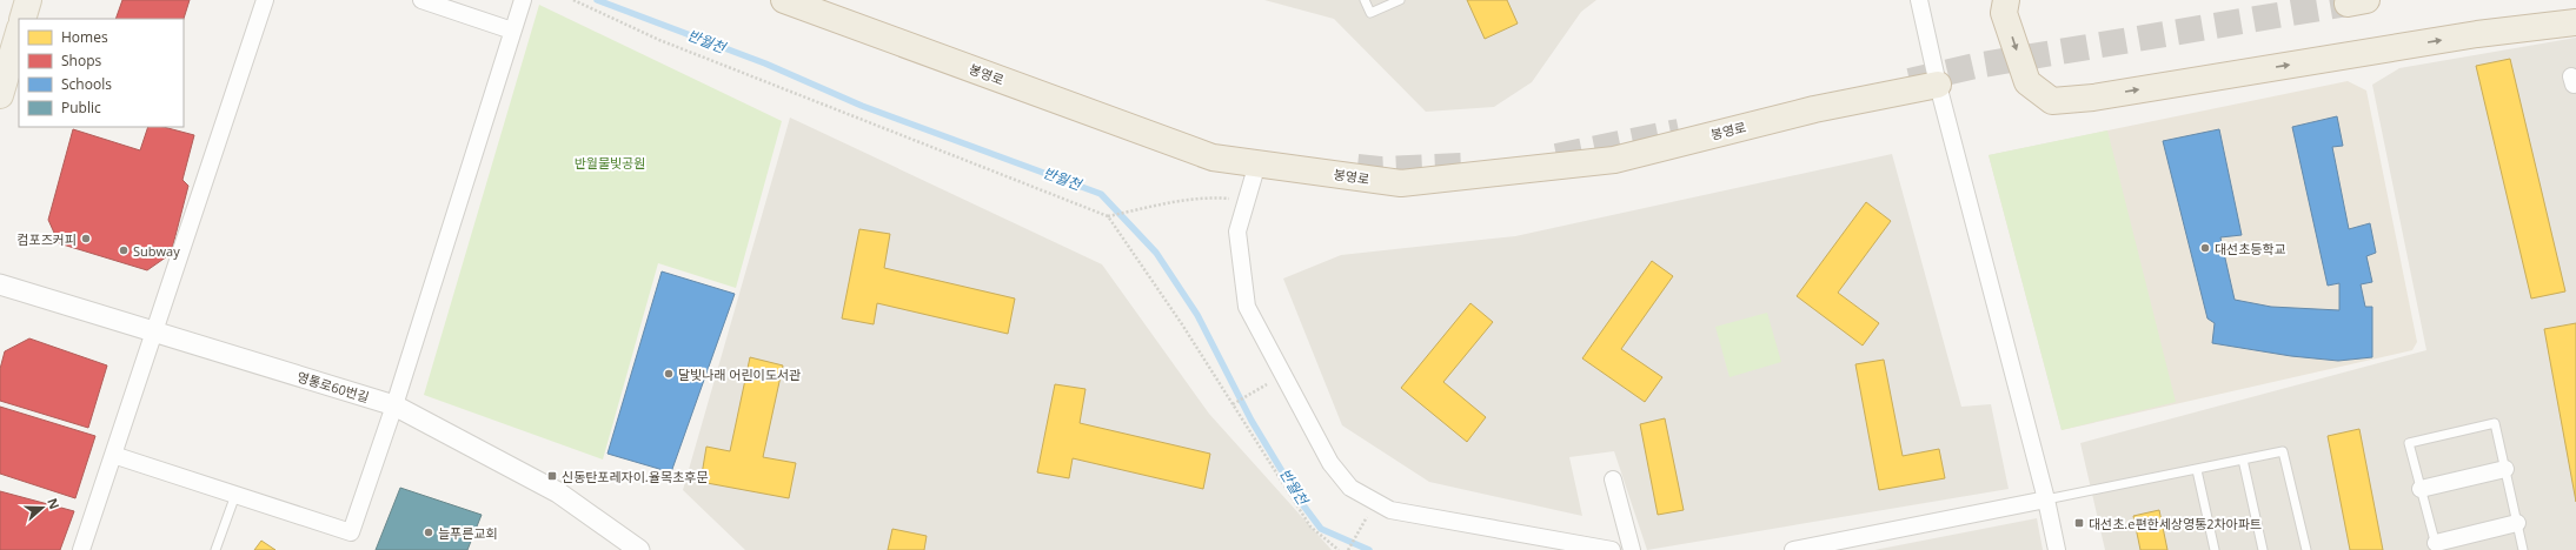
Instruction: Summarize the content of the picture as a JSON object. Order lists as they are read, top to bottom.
{
  "streets": {
    "highway": ["봉영로"],
    "street": ["영통로60번길"]
  },
  "water": ["반월천"],
  "parks": ["반월물빛공원"],
  "places": {
    "other": [
      "컴포즈커피",
      "대선초등학교",
      "Subway",
      "달빛나래 어린이도서관",
      "늘푸른교회"
    ],
    "transit": ["신동탄포레자이.율목초후문", "대선초.e편한세상영통2차아파트"]
  },
  "legend": [
    "Homes",
    "Shops",
    "Schools",
    "Public"
  ],
  "north": "right"
}
